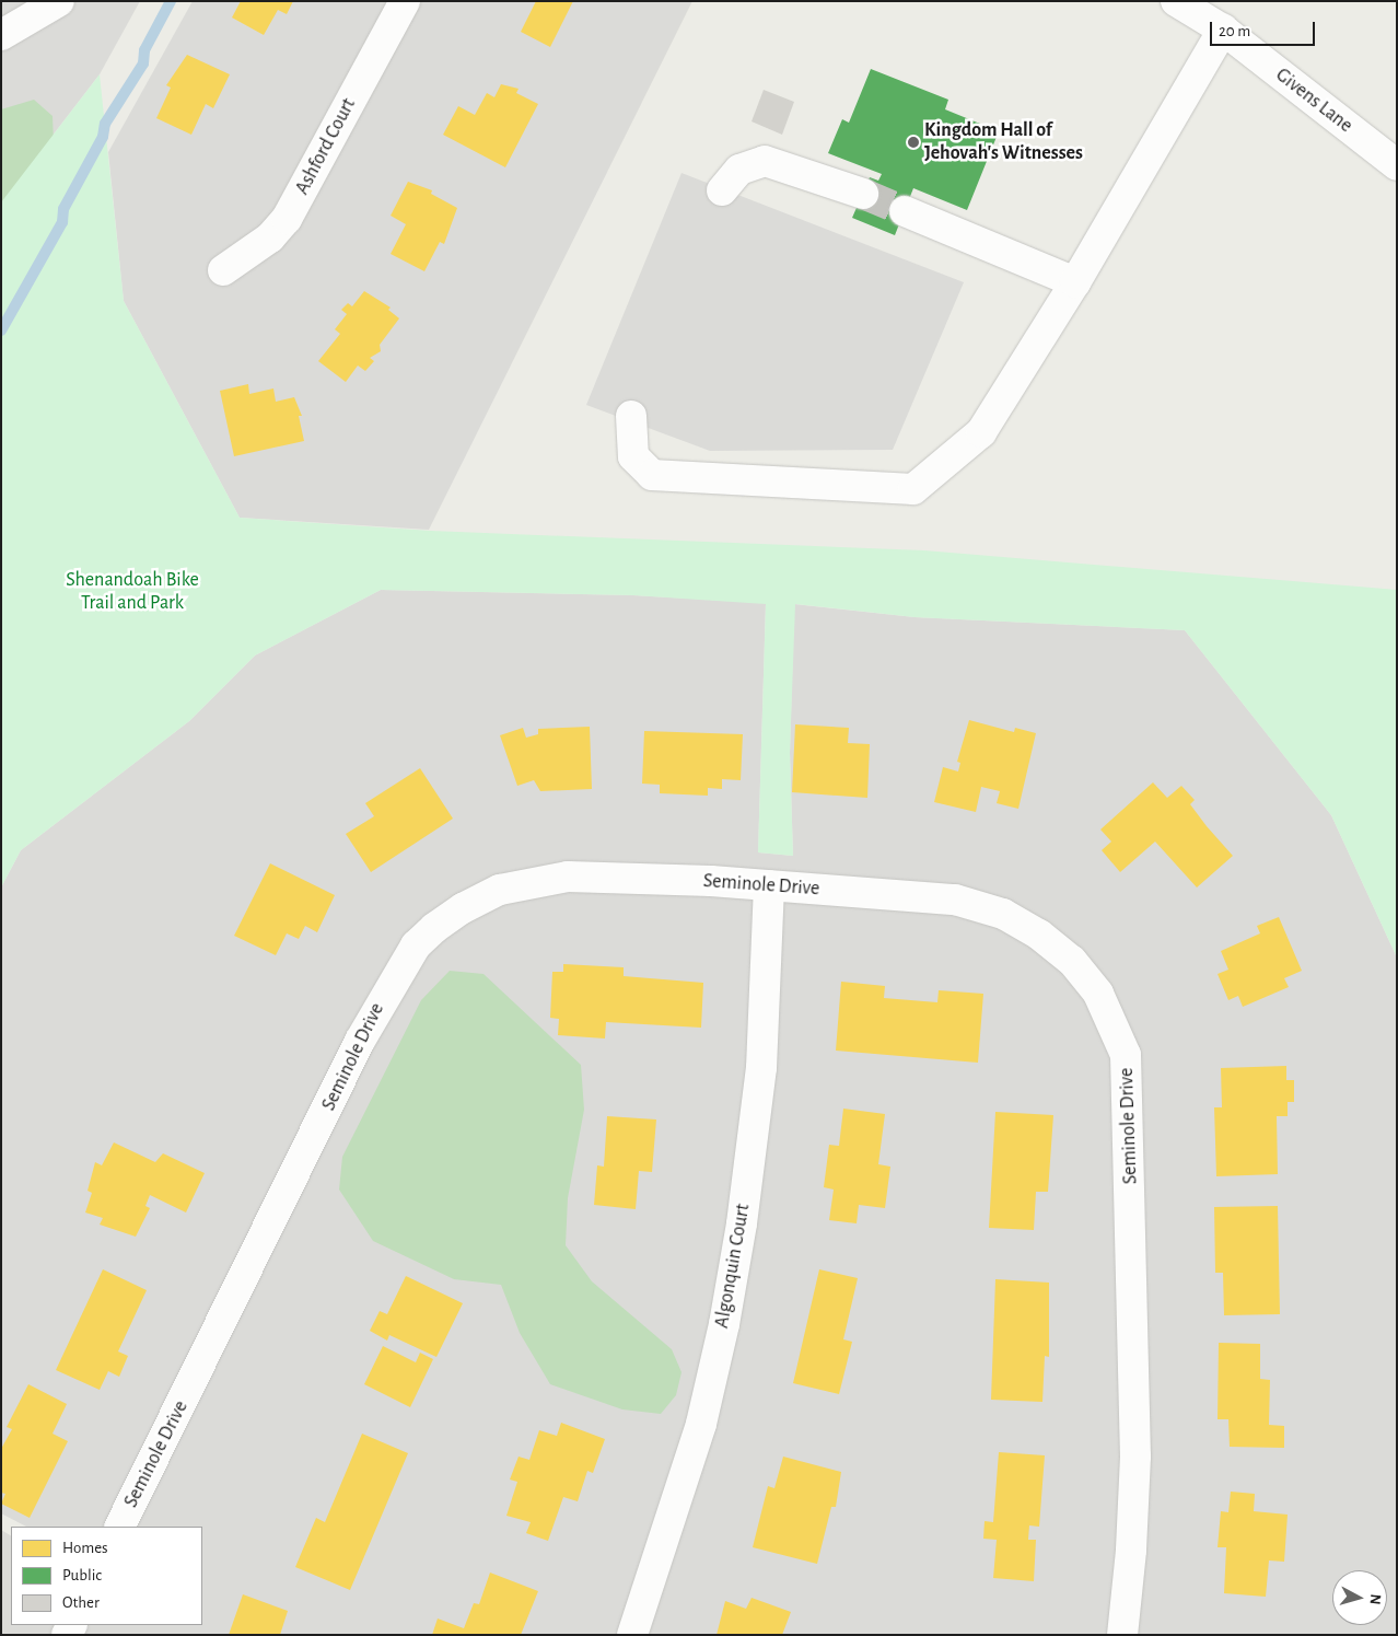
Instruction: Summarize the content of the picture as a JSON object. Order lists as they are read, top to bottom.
{
  "streets": {
    "street": [
      "Givens Lane",
      "Ashford Court",
      "Seminole Drive",
      "Algonquin Court"
    ]
  },
  "crossings": [
    ["Seminole Drive", "Algonquin Court"]
  ],
  "parks": ["Shenandoah Bike Trail and Park"],
  "places": ["Kingdom Hall of Jehovah's Witnesses"],
  "legend": ["Homes", "Public", "Other"],
  "scale_bar": "20 m",
  "north": "right"
}
